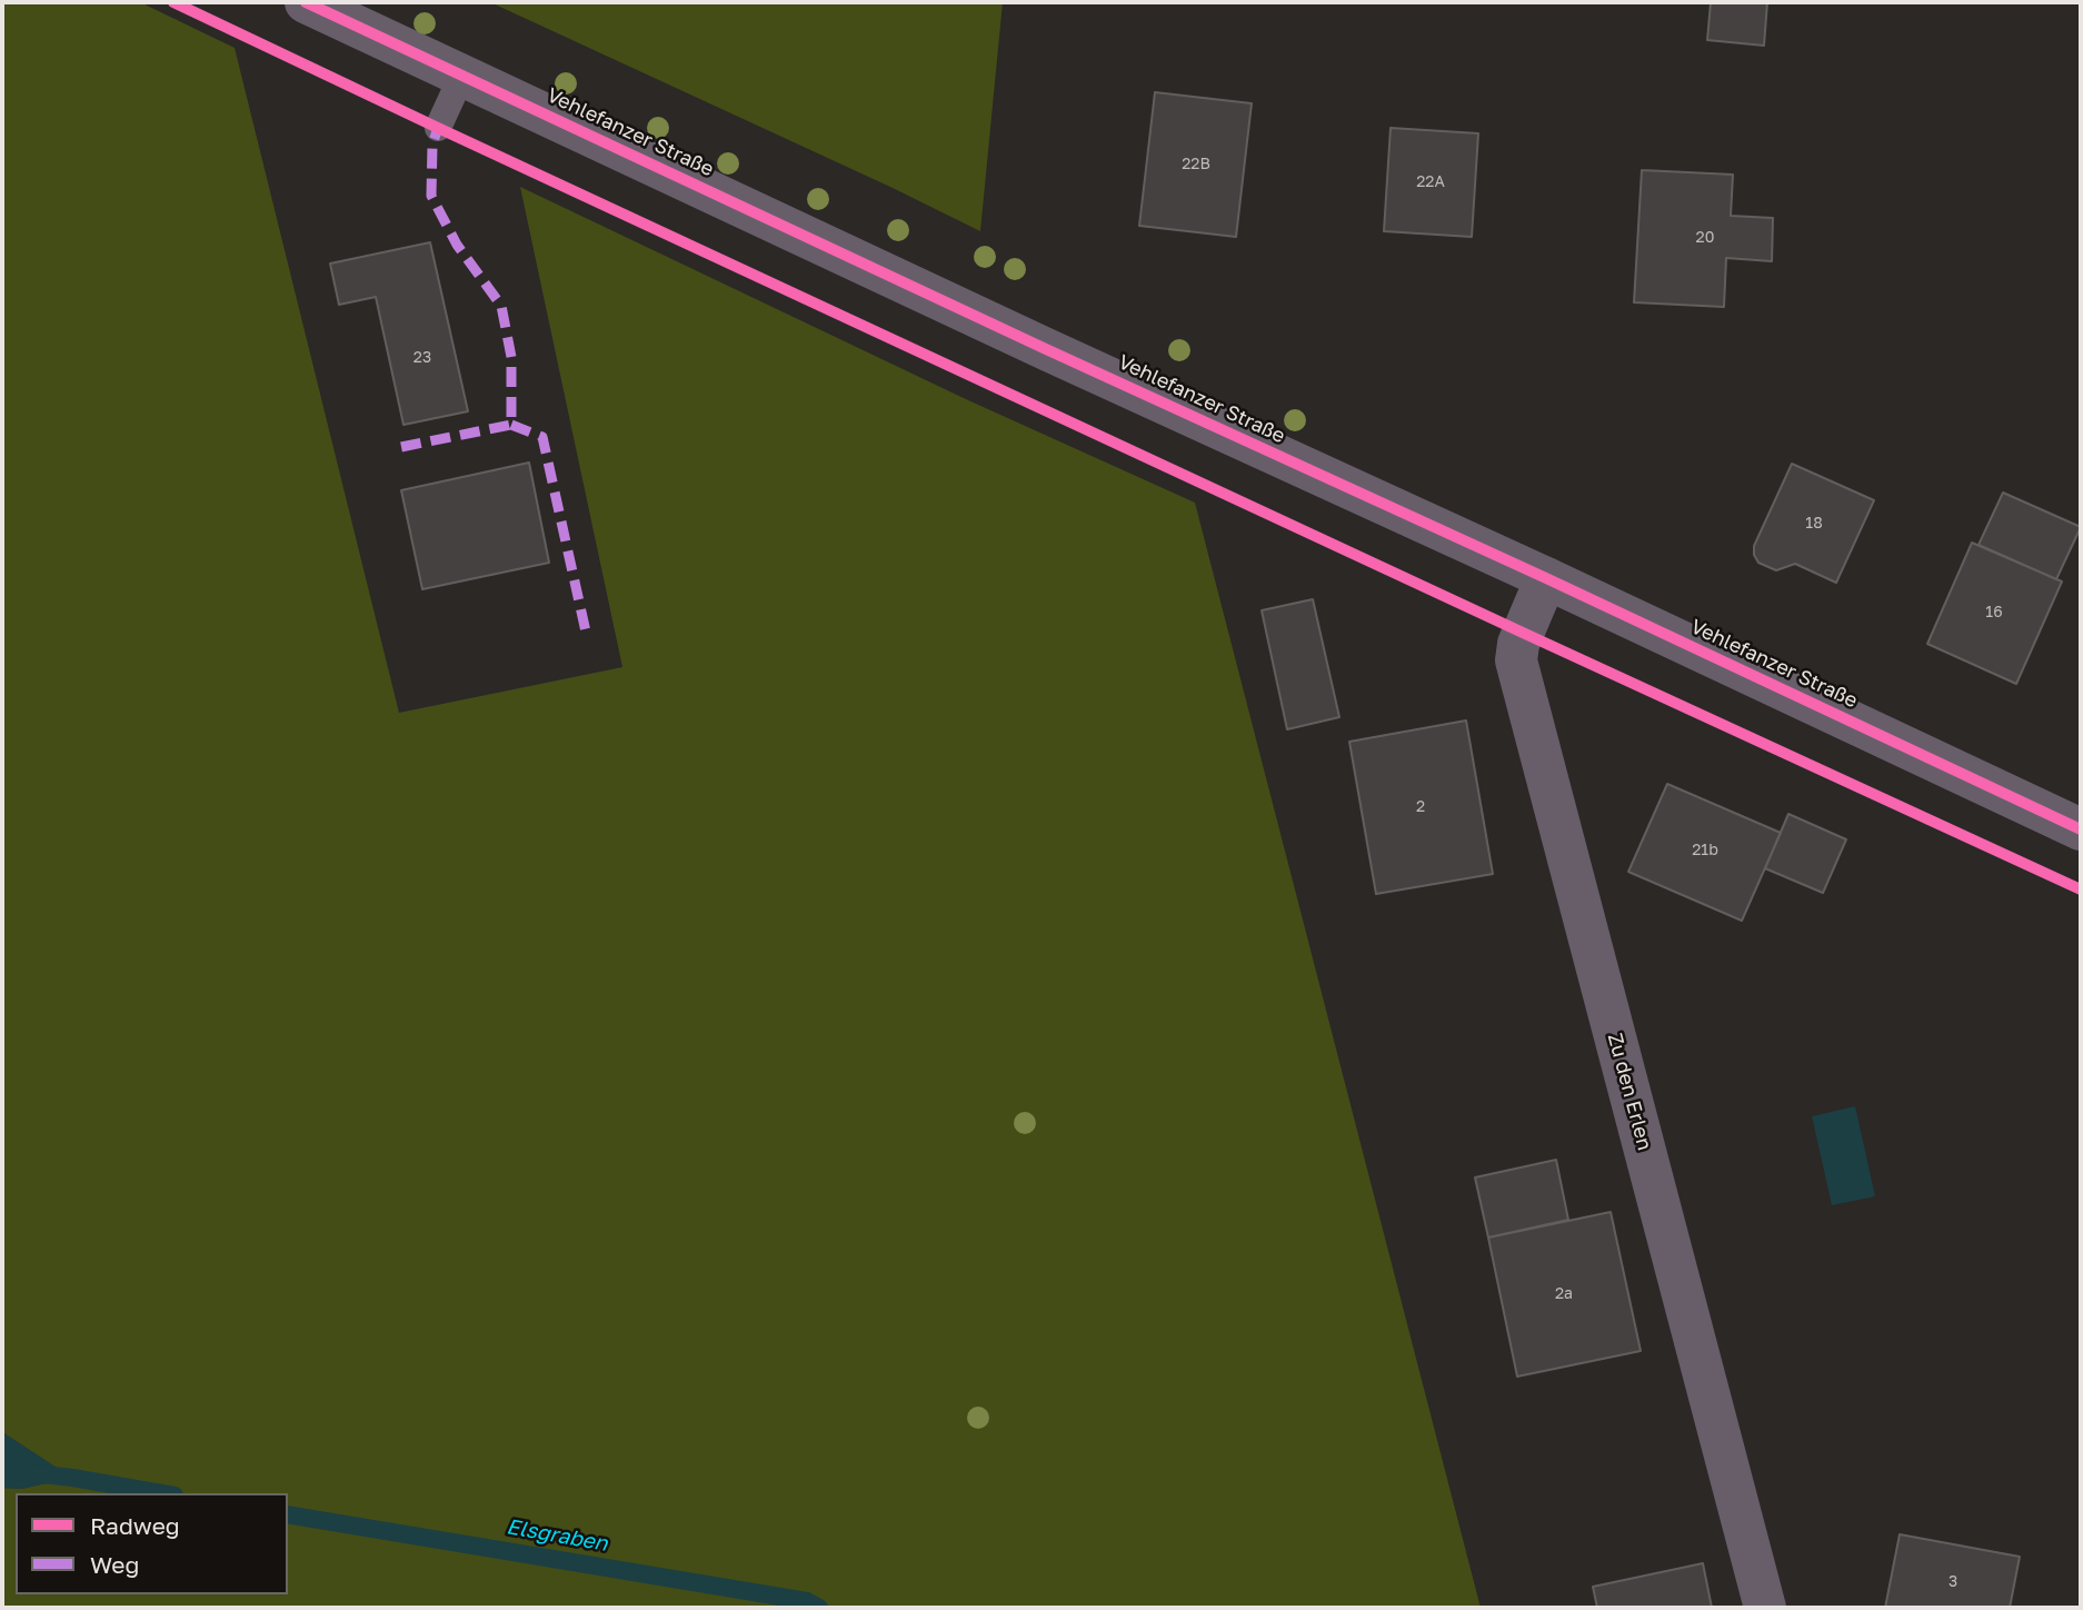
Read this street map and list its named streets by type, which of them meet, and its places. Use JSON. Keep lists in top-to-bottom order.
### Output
{
  "streets": {
    "street": ["Vehlefanzer Straße", "Zu den Erlen"]
  },
  "crossings": [
    ["Vehlefanzer Straße", "Zu den Erlen"]
  ],
  "water": ["Elsgraben"],
  "house_numbers": [
    "22B",
    "22A",
    "20",
    "23",
    "18",
    "16",
    "2",
    "21b",
    "2a",
    "3"
  ],
  "legend": ["Radweg", "Weg"]
}
